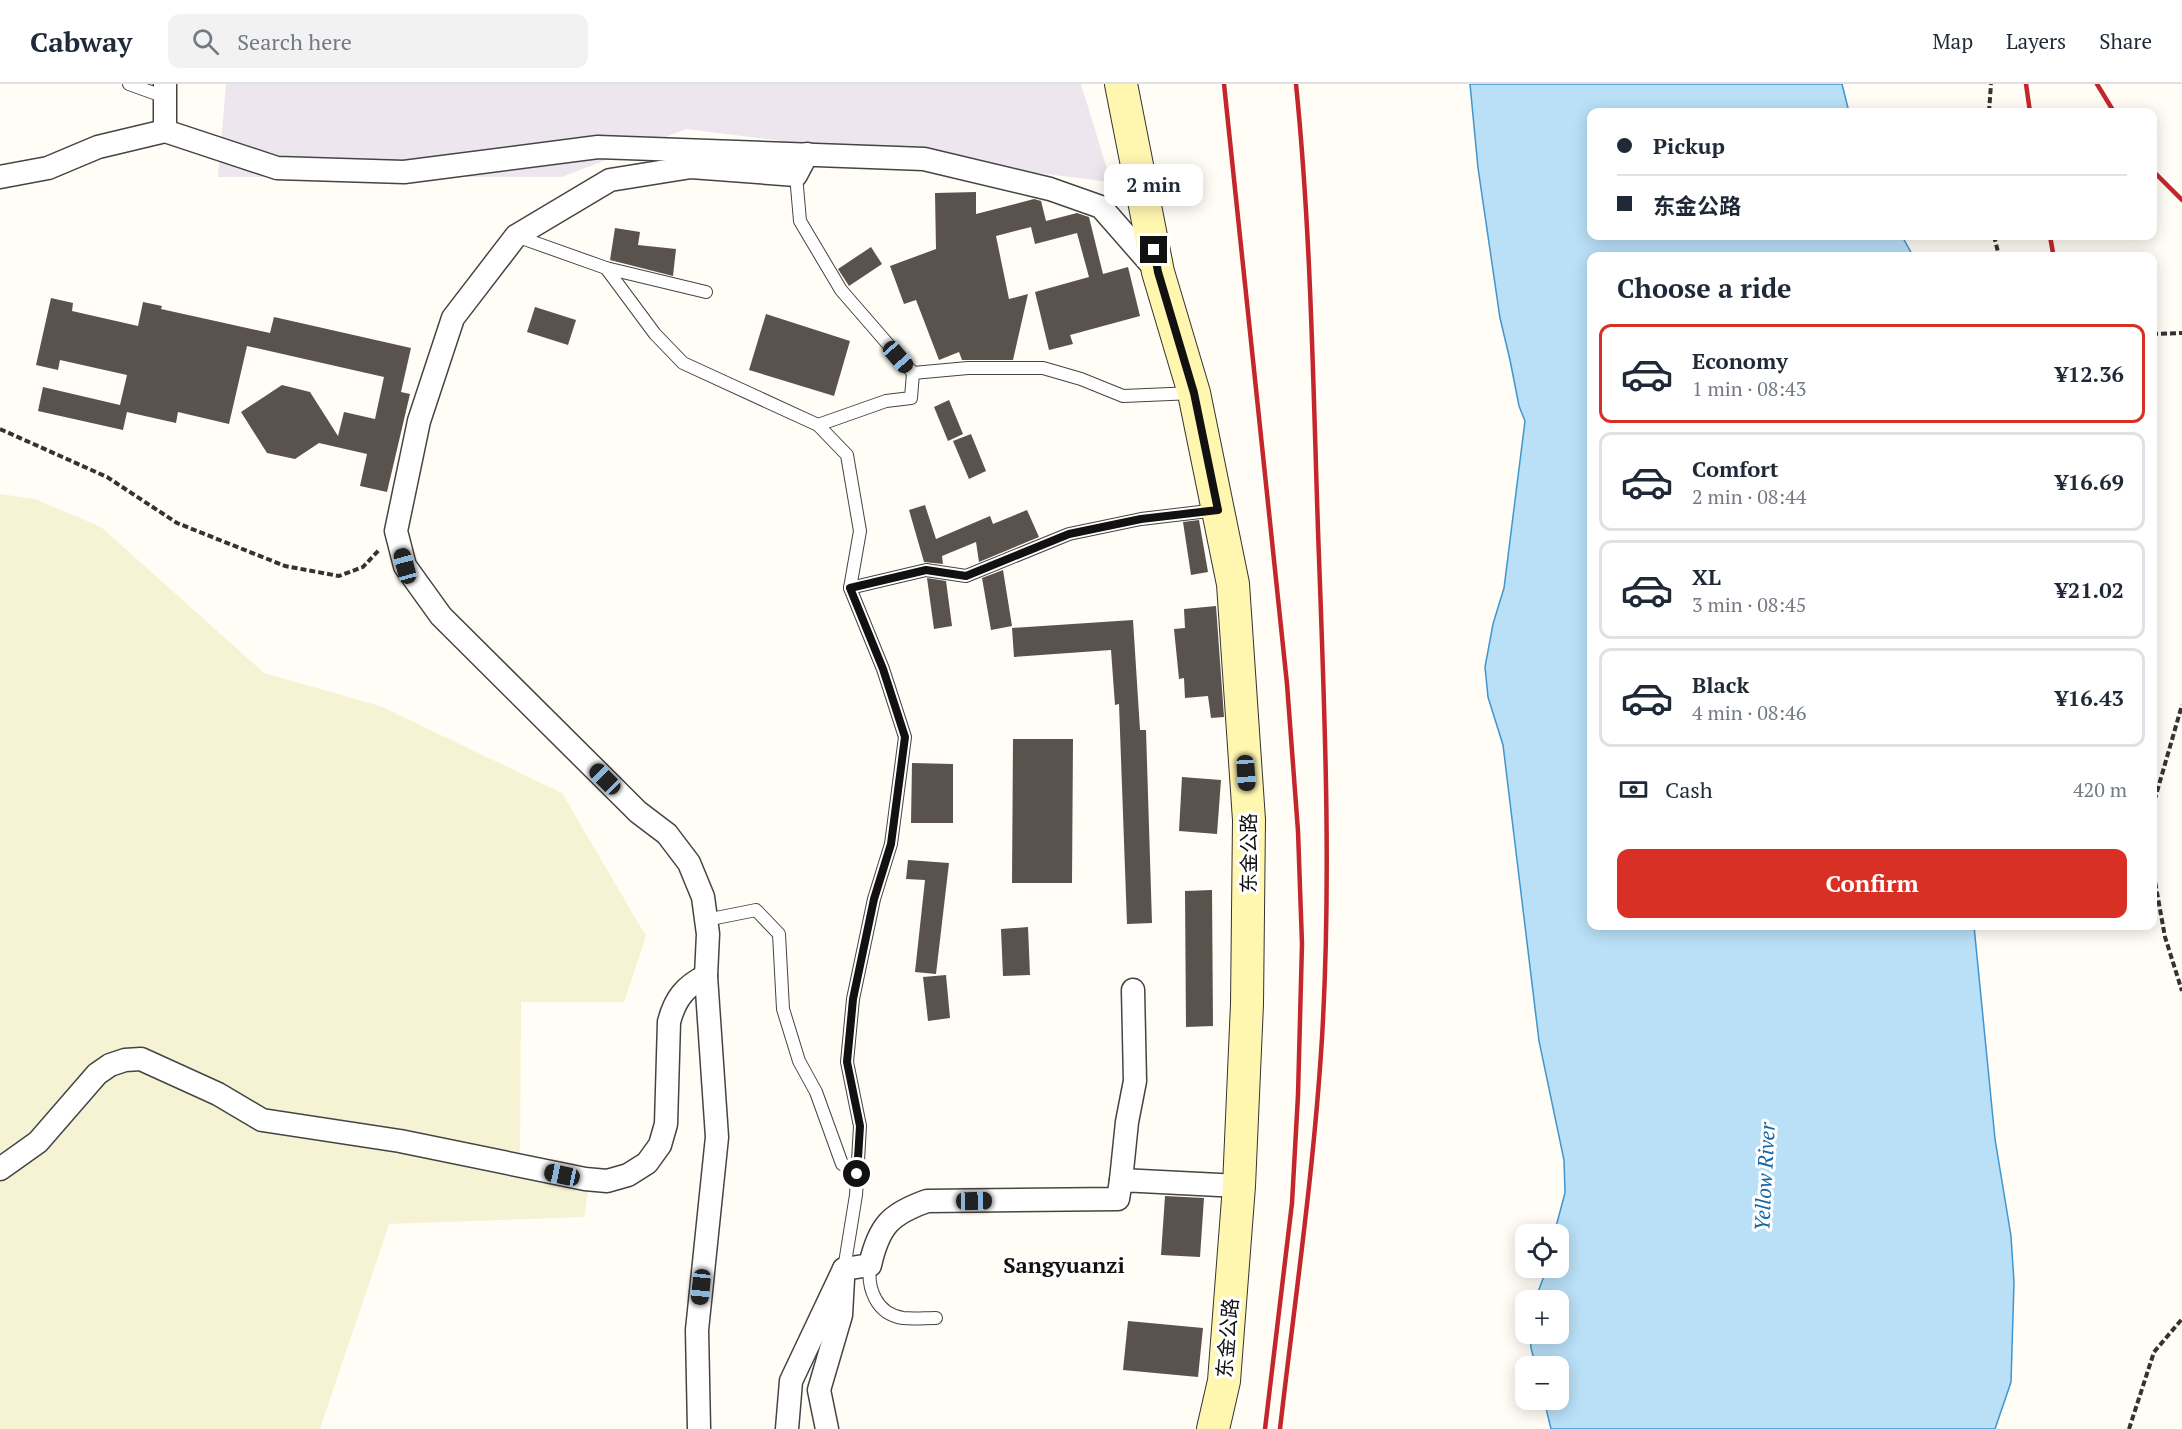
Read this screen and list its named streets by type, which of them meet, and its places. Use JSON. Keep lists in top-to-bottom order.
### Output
{
  "streets": {
    "main road": ["东金公路"]
  },
  "districts": ["Sangyuanzi"],
  "water": ["Yellow River"],
  "page": {
    "header": "Cabway",
    "search": "Search here",
    "nav": ["Map", "Layers", "Share"],
    "banner": ["Pickup", "东金公路"],
    "bubble": "2 min",
    "heading": "Choose a ride",
    "list": [
      {
        "name": "Economy",
        "note": "1 min · 08:43",
        "value": "¥12.36"
      },
      {
        "name": "Comfort",
        "note": "2 min · 08:44",
        "value": "¥16.69"
      },
      {
        "name": "XL",
        "note": "3 min · 08:45",
        "value": "¥21.02"
      },
      {
        "name": "Black",
        "note": "4 min · 08:46",
        "value": "¥16.43"
      }
    ],
    "pay": ["Cash", "420 m"],
    "buttons": "Confirm",
    "map_buttons": ["+", "−"]
  }
}
